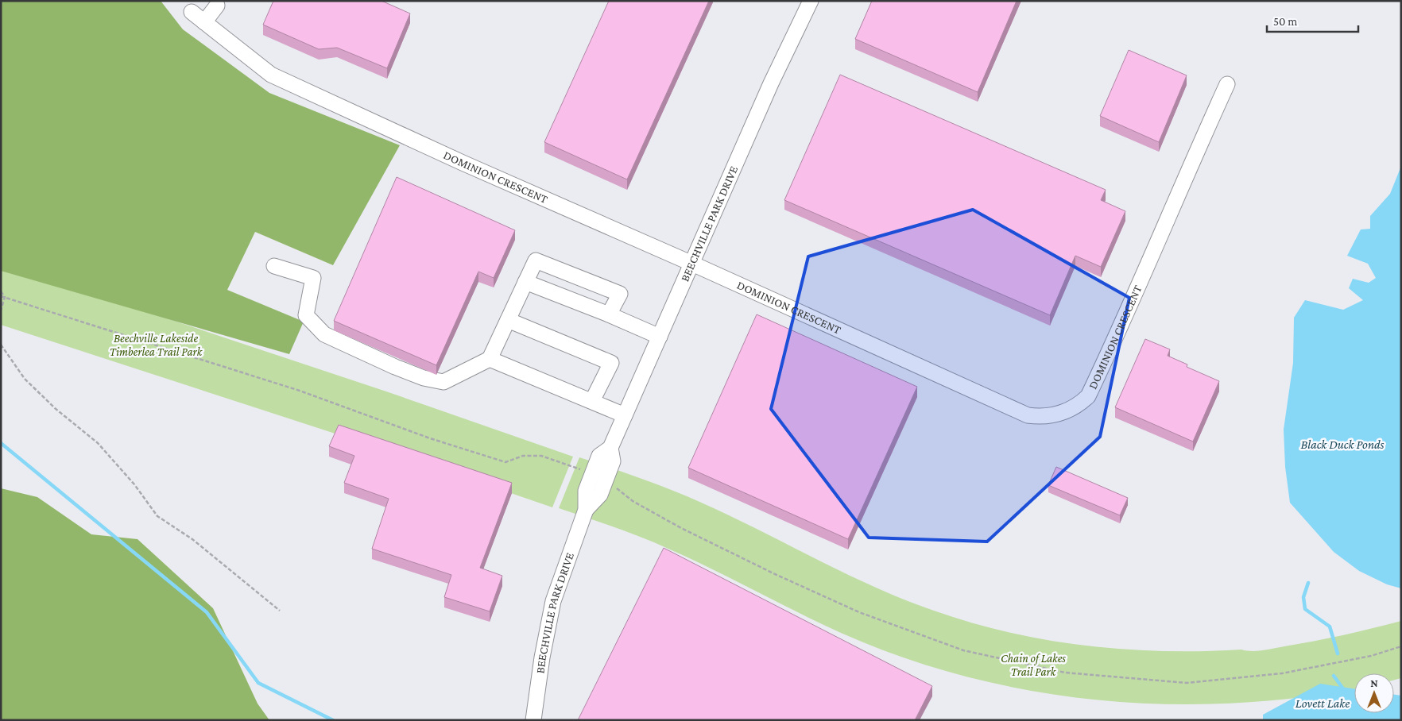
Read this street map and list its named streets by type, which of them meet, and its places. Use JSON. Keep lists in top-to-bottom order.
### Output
{
  "streets": {
    "street": ["DOMINION CRESCENT", "BEECHVILLE PARK DRIVE"]
  },
  "crossings": [
    ["DOMINION CRESCENT", "BEECHVILLE PARK DRIVE"]
  ],
  "water": ["Black Duck Ponds", "Lovett Lake"],
  "parks": ["Beechville Lakeside Timberlea Trail Park", "Chain of Lakes Trail Park"],
  "scale_bar": "50 m",
  "north": "top"
}
